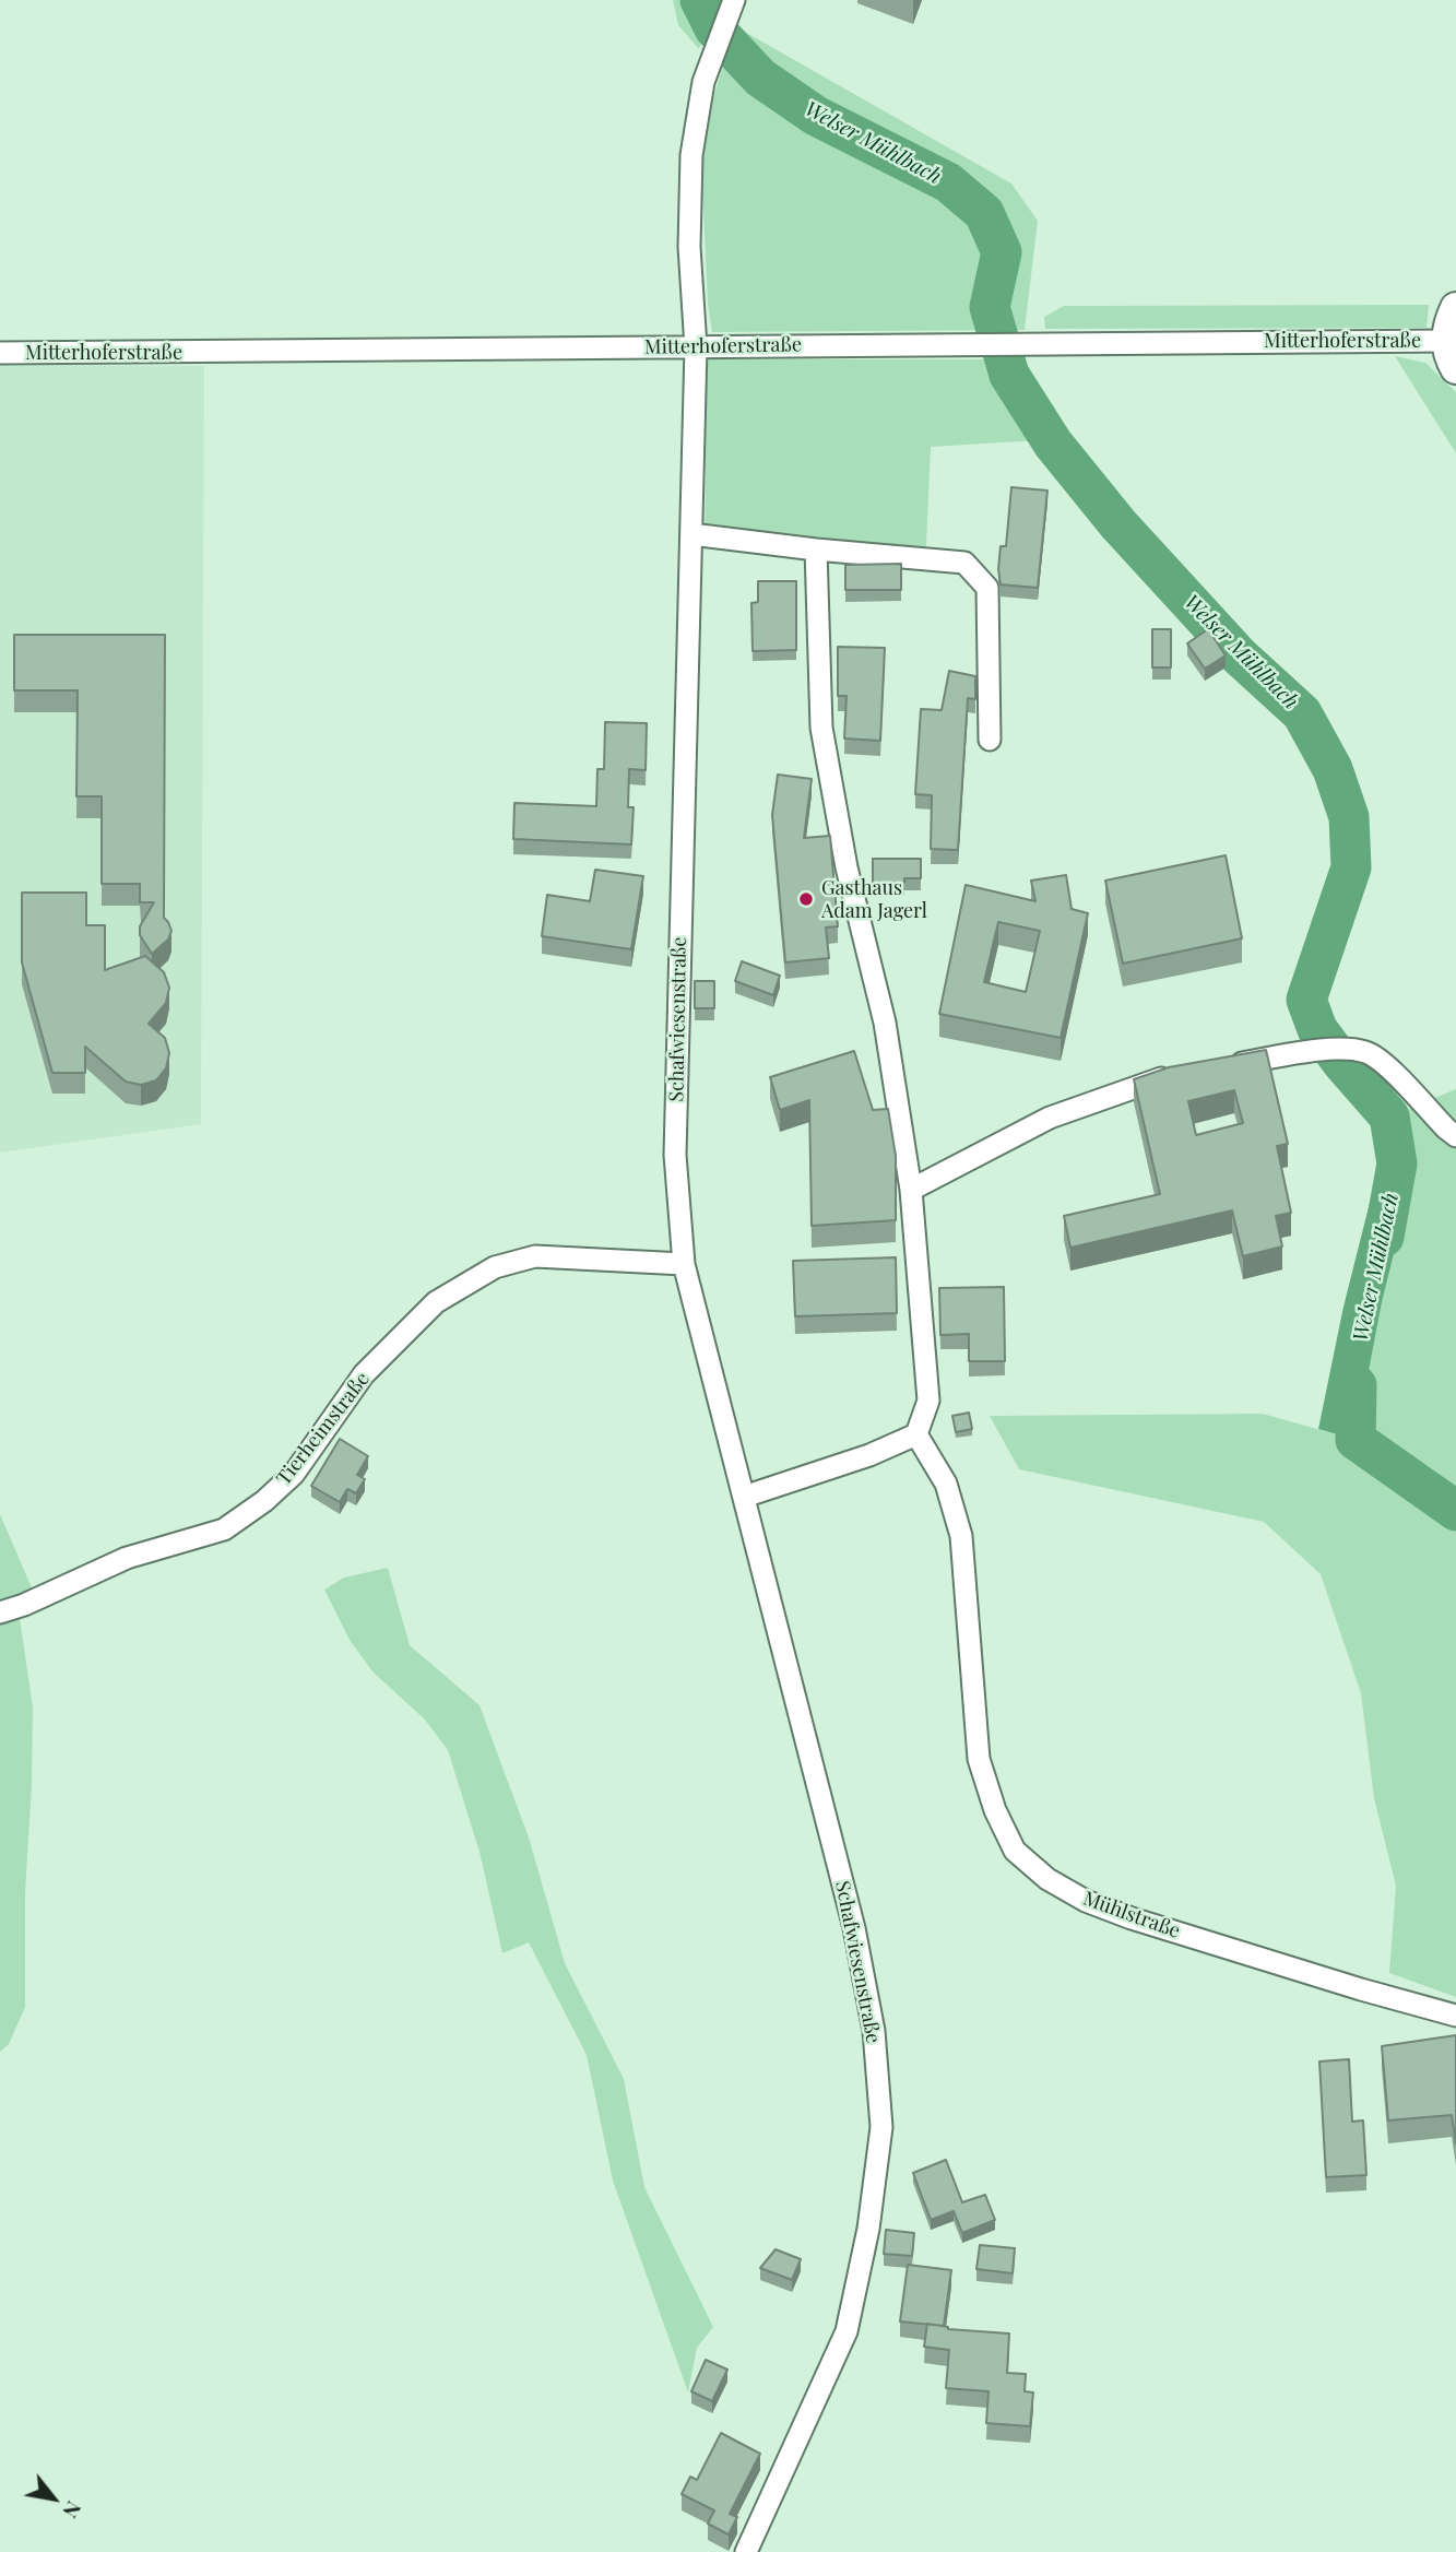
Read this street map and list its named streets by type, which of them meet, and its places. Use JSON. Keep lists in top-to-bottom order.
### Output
{
  "streets": {
    "street": [
      "Mitterhoferstraße",
      "Schafwiesenstraße",
      "Tierheimstraße",
      "Mühlstraße"
    ]
  },
  "crossings": [
    ["Mitterhoferstraße", "Schafwiesenstraße"],
    ["Schafwiesenstraße", "Tierheimstraße"]
  ],
  "water": ["Welser Mühlbach"],
  "places": ["Gasthaus Adam Jagerl"],
  "north": "bottom right"
}
